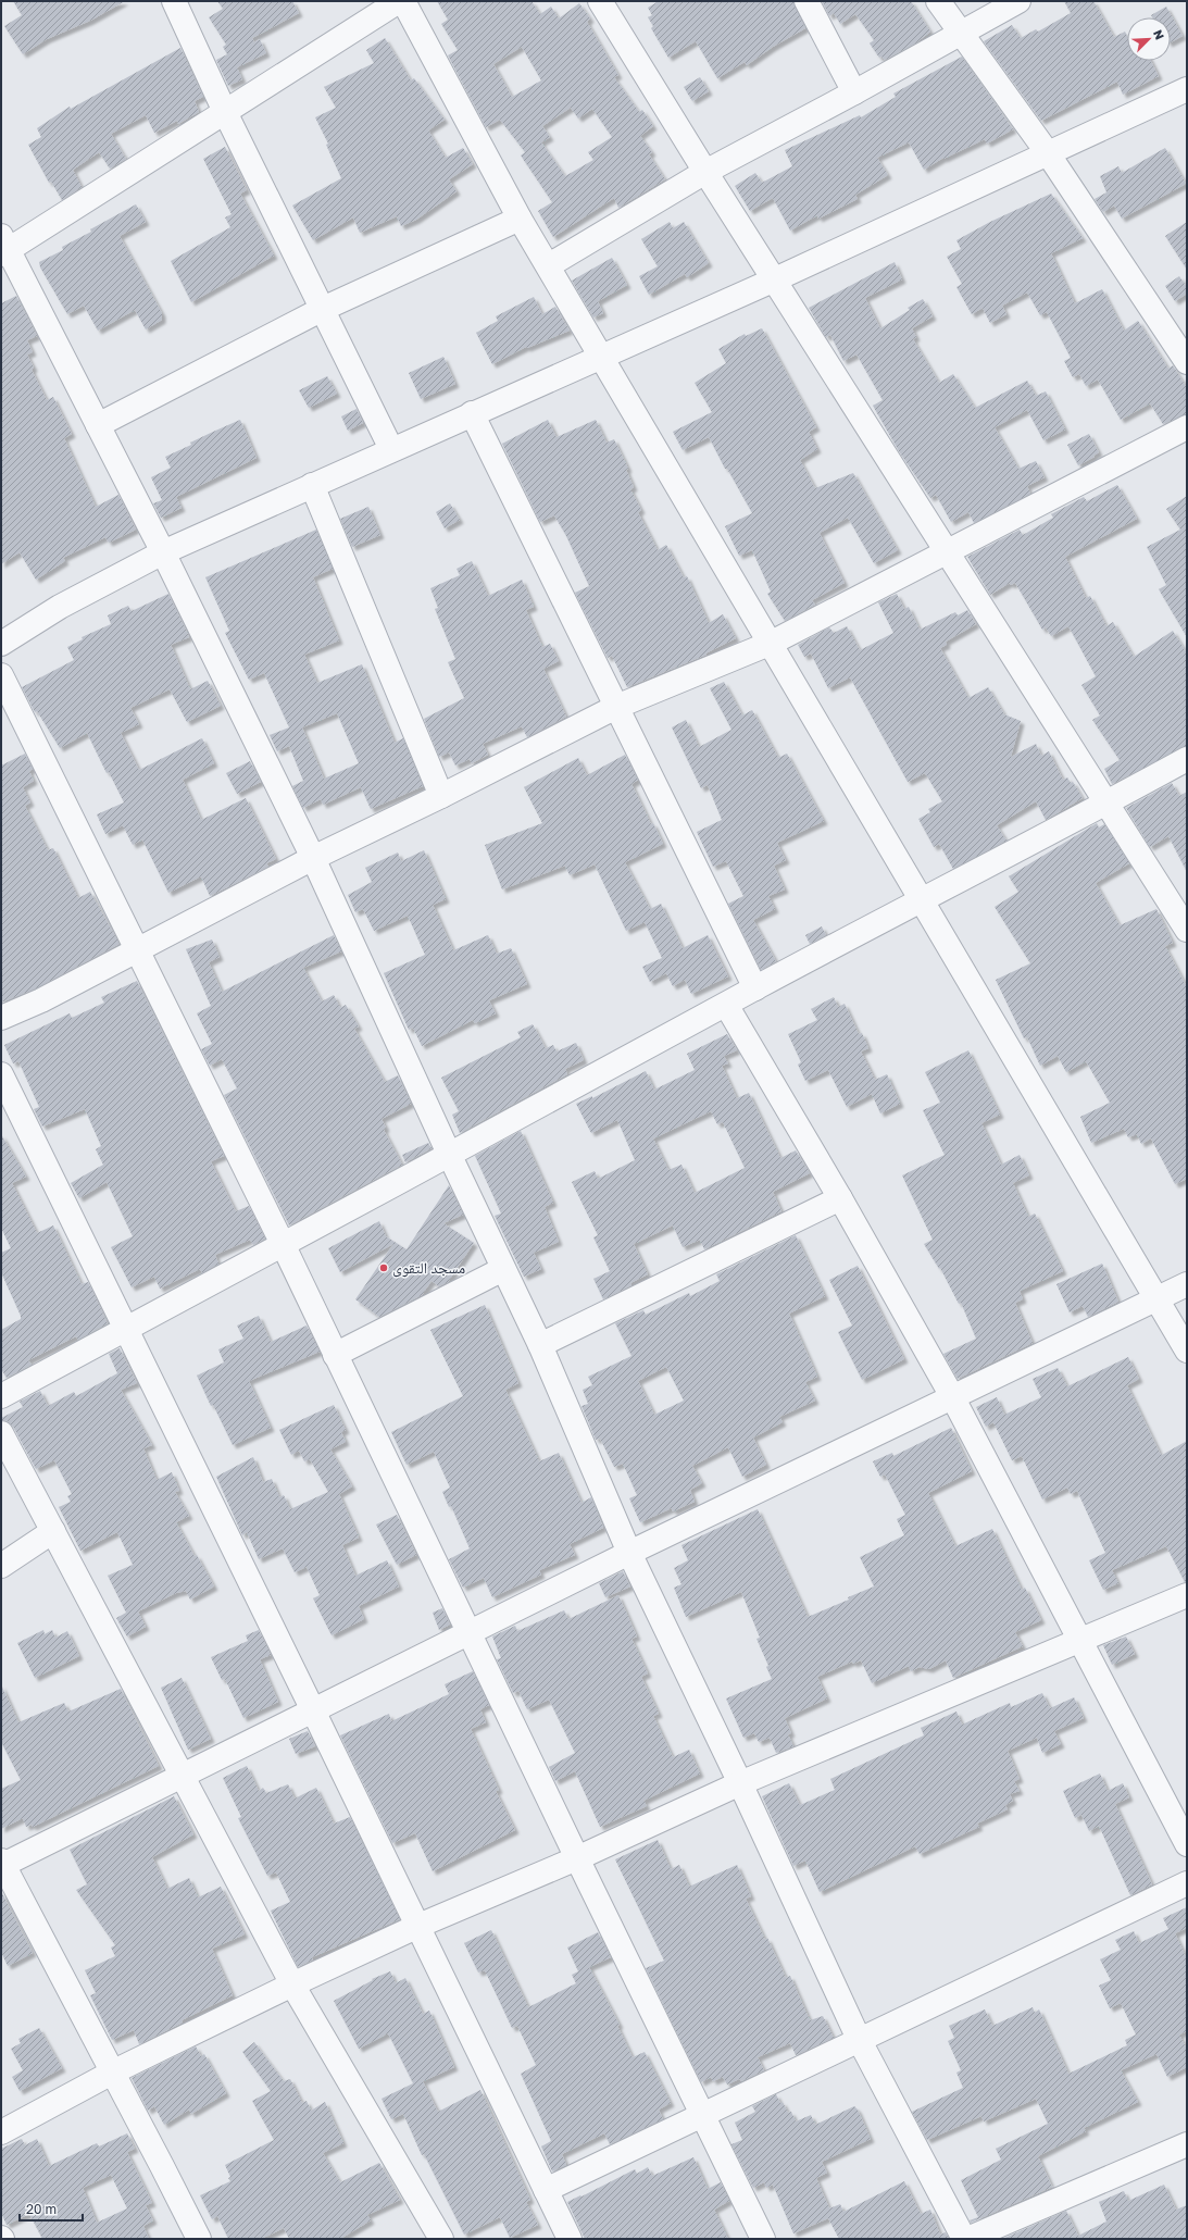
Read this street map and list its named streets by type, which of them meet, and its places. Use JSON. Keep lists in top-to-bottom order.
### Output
{
  "places": ["مسجد التقوى"],
  "scale_bar": "20 m",
  "north": "top right"
}
